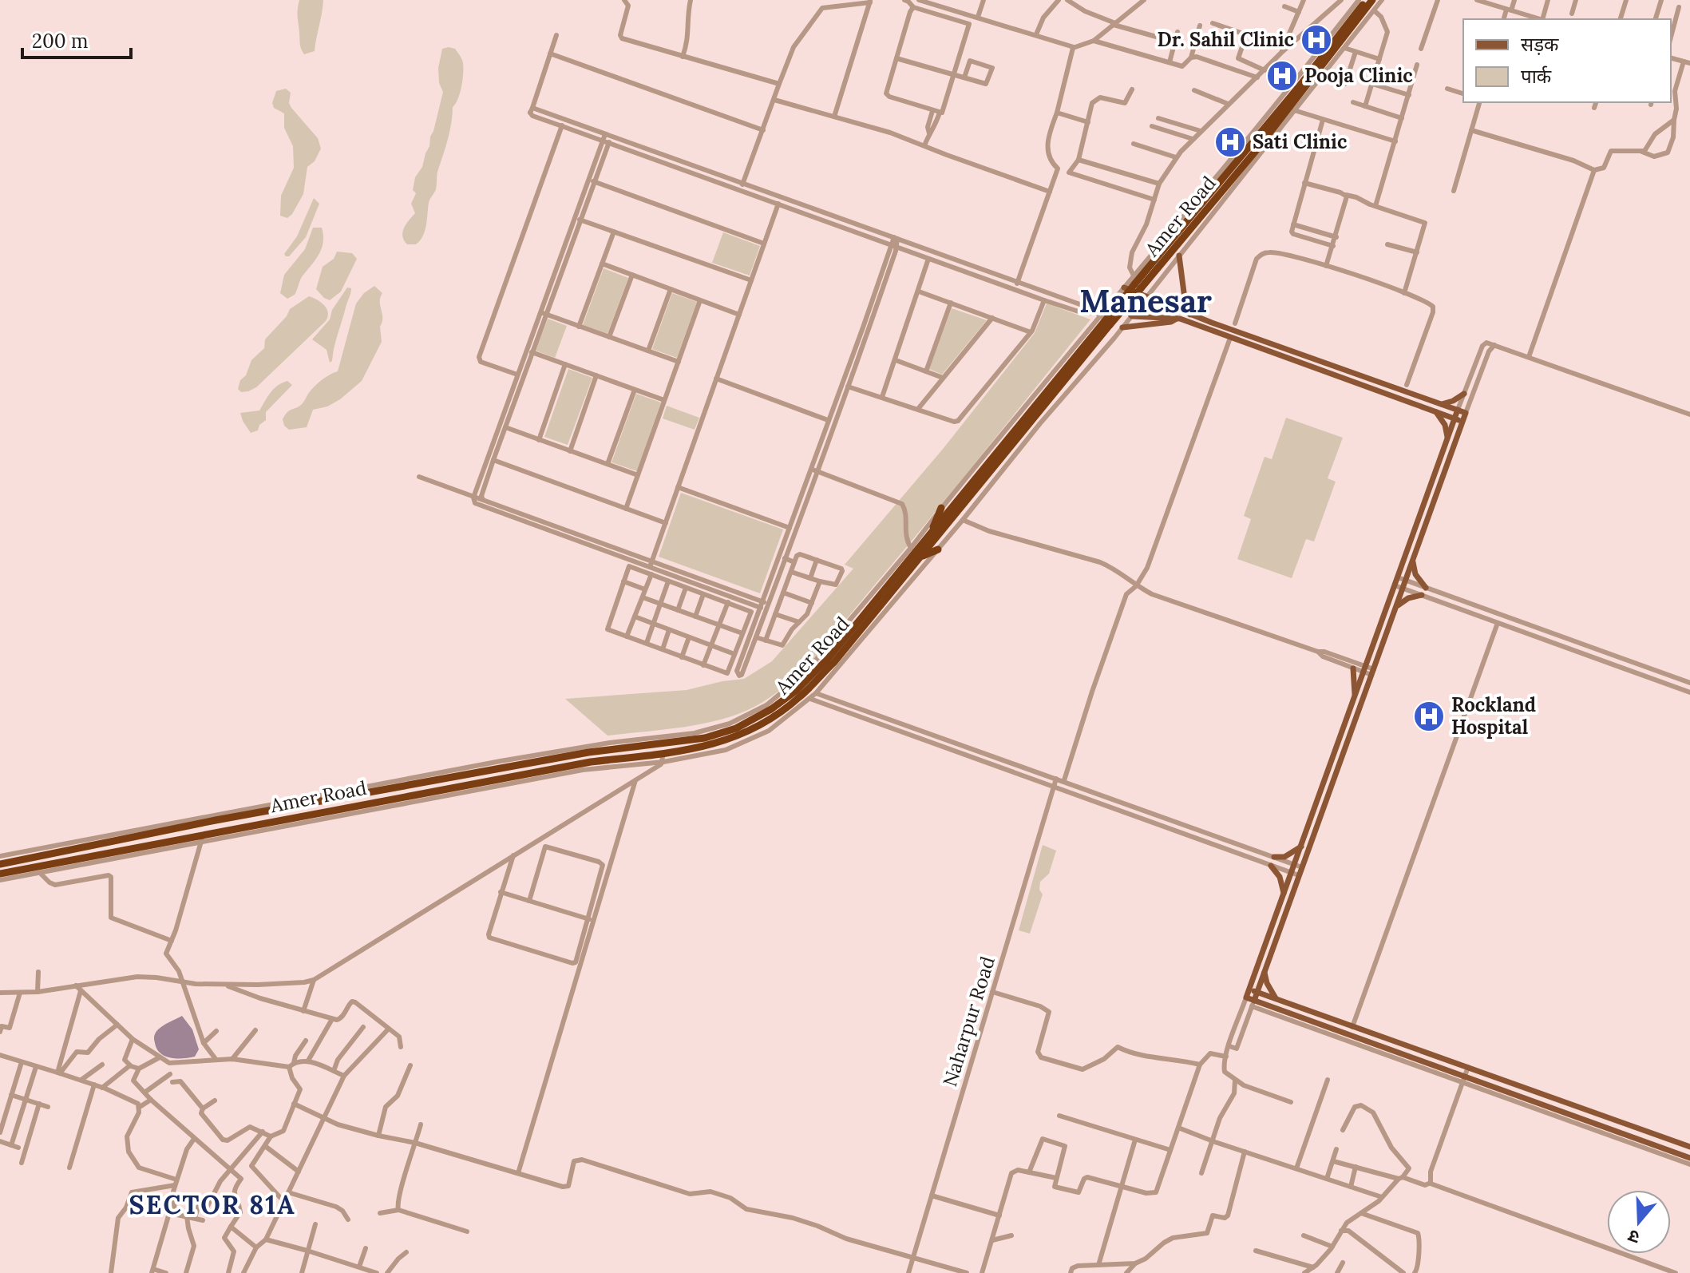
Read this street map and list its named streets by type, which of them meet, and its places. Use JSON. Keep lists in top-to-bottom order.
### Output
{
  "streets": {
    "highway": ["Amer Road"],
    "street": ["Naharpur Road"]
  },
  "districts": ["Manesar", "SECTOR 81A"],
  "places": {
    "hospital": [
      "Dr. Sahil Clinic",
      "Pooja Clinic",
      "Sati Clinic",
      "Rockland Hospital"
    ]
  },
  "legend": ["सड़क", "पार्क"],
  "scale_bar": "200 m",
  "north": "bottom"
}
